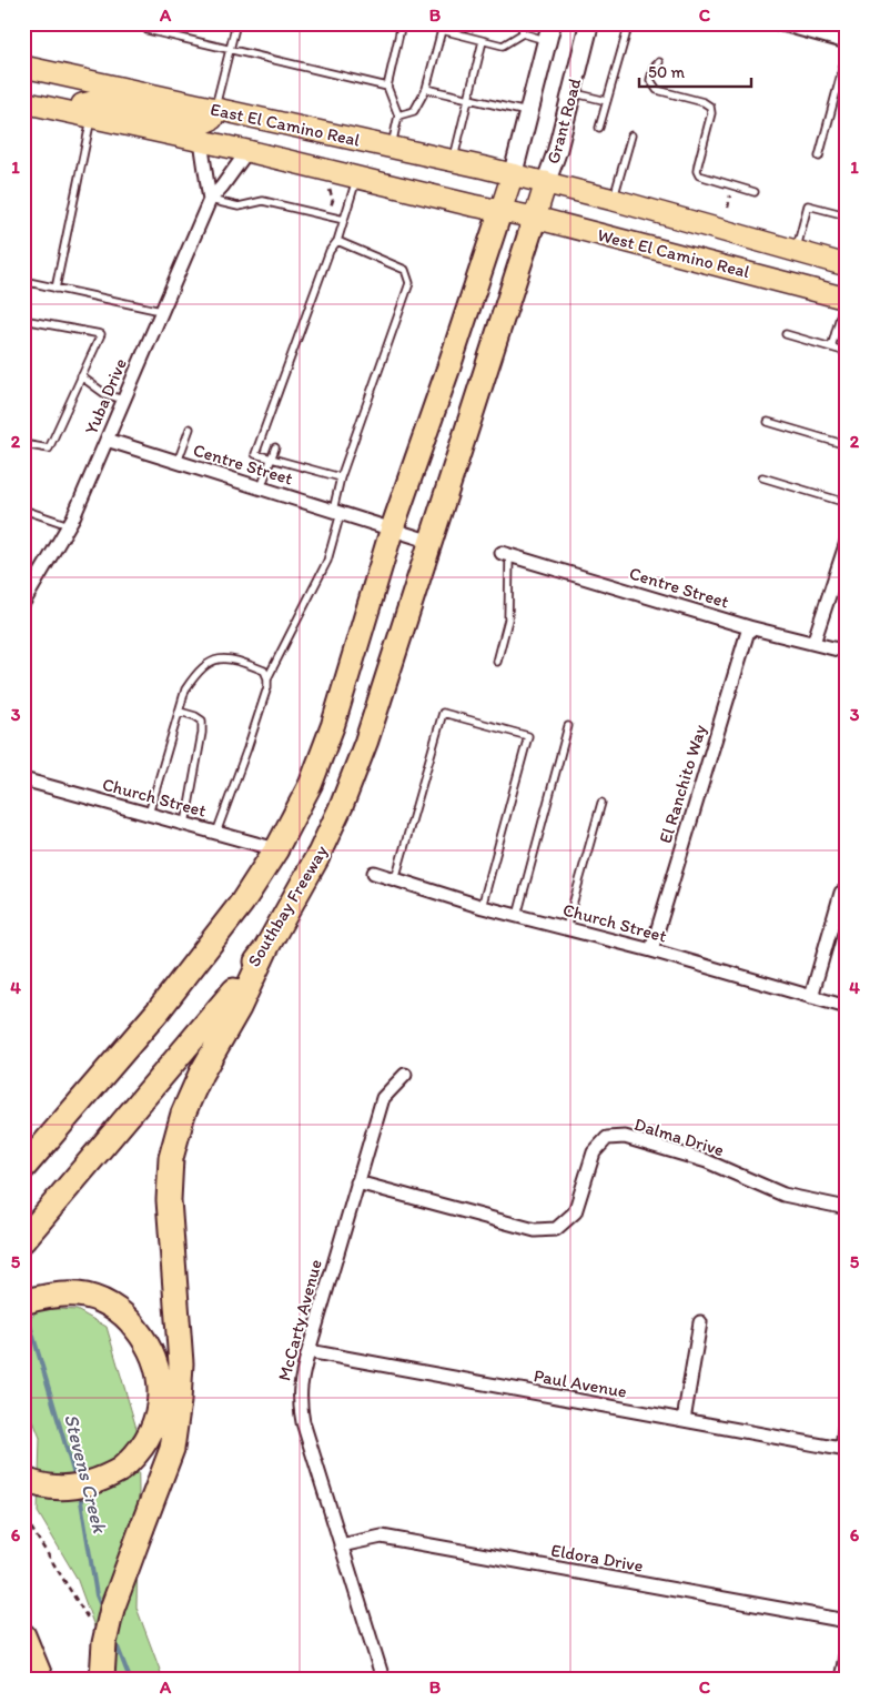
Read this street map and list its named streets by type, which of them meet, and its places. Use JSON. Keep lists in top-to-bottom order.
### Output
{
  "streets": {
    "highway": ["Southbay Freeway"],
    "main road": ["Grant Road", "East El Camino Real", "West El Camino Real"],
    "street": [
      "Yuba Drive",
      "Centre Street",
      "El Ranchito Way",
      "Church Street",
      "Dalma Drive",
      "McCarty Avenue",
      "Paul Avenue",
      "Eldora Drive"
    ]
  },
  "crossings": [
    ["Grant Road", "East El Camino Real"],
    ["Grant Road", "West El Camino Real"],
    ["Grant Road", "Southbay Freeway"],
    ["East El Camino Real", "West El Camino Real"],
    ["East El Camino Real", "Yuba Drive"],
    ["West El Camino Real", "Southbay Freeway"],
    ["Yuba Drive", "Centre Street"],
    ["Centre Street", "El Ranchito Way"],
    ["Centre Street", "Southbay Freeway"],
    ["El Ranchito Way", "Church Street"],
    ["Dalma Drive", "McCarty Avenue"],
    ["McCarty Avenue", "Paul Avenue"],
    ["McCarty Avenue", "Eldora Drive"]
  ],
  "water": ["Stevens Creek"],
  "scale_bar": "50 m",
  "grid": {
    "columns": ["A", "B", "C"],
    "rows": [
      "1",
      "2",
      "3",
      "4",
      "5",
      "6"
    ]
  }
}
